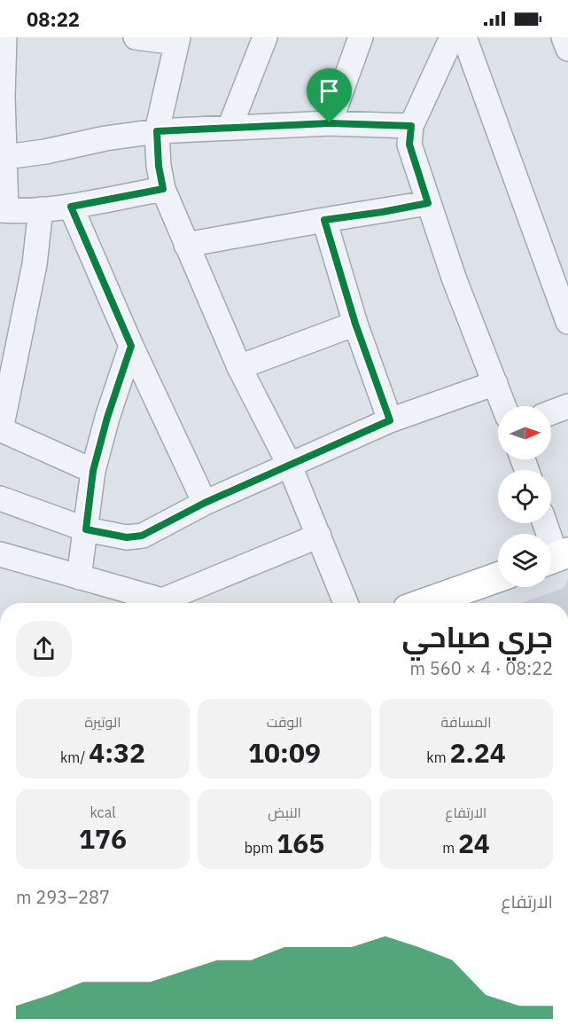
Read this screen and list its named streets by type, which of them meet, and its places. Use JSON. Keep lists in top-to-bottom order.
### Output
{
  "north": "right",
  "page": {
    "status": "08:22",
    "heading": ["جري صباحي", "08:22 · 4 × 560 m"],
    "stats": [
      ["المسافة", "2.24 km"],
      ["الوقت", "10:09"],
      ["الوتيرة", "4:32 /km"],
      ["الارتفاع", "24 m"],
      ["النبض", "165 bpm"],
      ["kcal", "176"]
    ],
    "chart": ["الارتفاع", "287–293 m"]
  }
}
